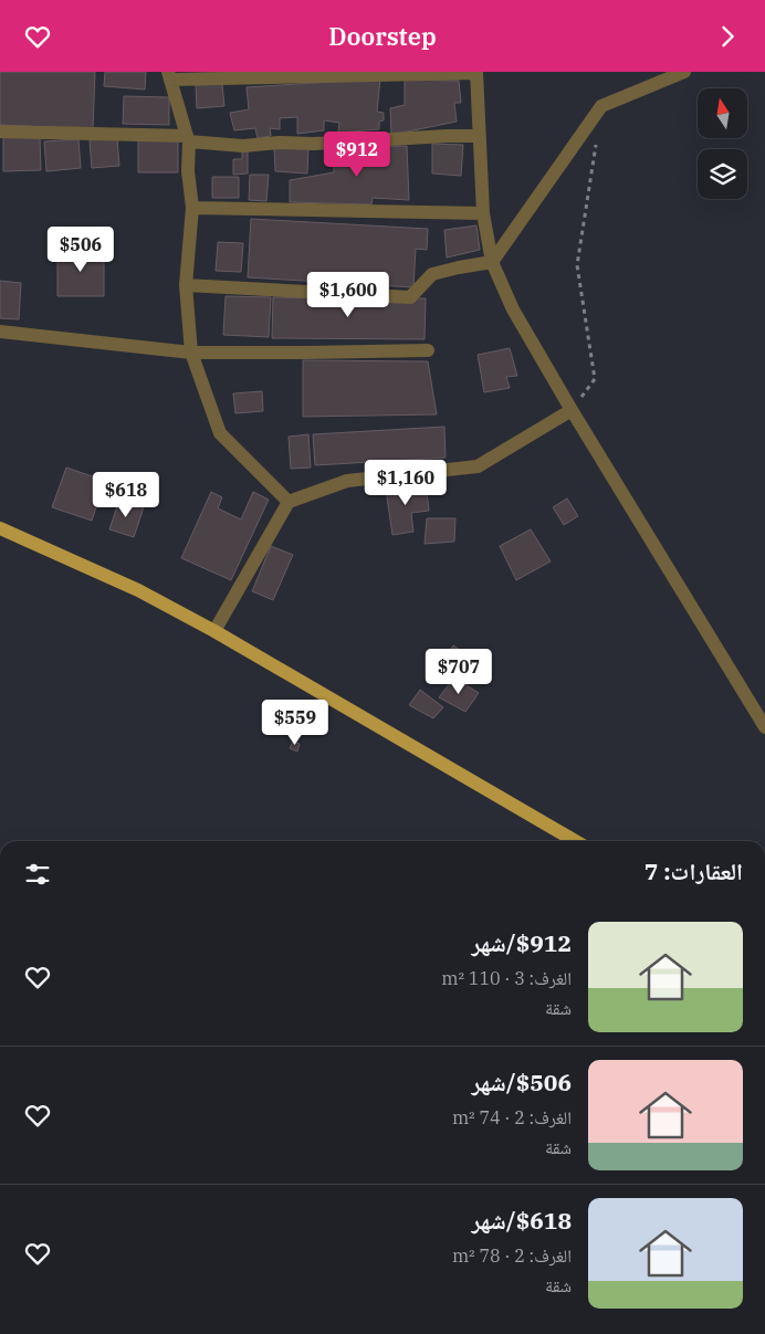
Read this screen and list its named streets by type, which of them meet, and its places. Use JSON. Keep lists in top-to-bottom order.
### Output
{
  "north": "top",
  "page": {
    "header": "Doorstep",
    "price": [
      "$912",
      "$506",
      "$1,600",
      "$1,160",
      "$618",
      "$707",
      "$559"
    ],
    "heading": "العقارات: 7",
    "list": [
      {
        "name": "$912/شهر",
        "note": "الغرف: 3 · 110 m² · شقة"
      },
      {
        "name": "$506/شهر",
        "note": "الغرف: 2 · 74 m² · شقة"
      },
      {
        "name": "$618/شهر",
        "note": "الغرف: 2 · 78 m² · شقة"
      }
    ]
  }
}
